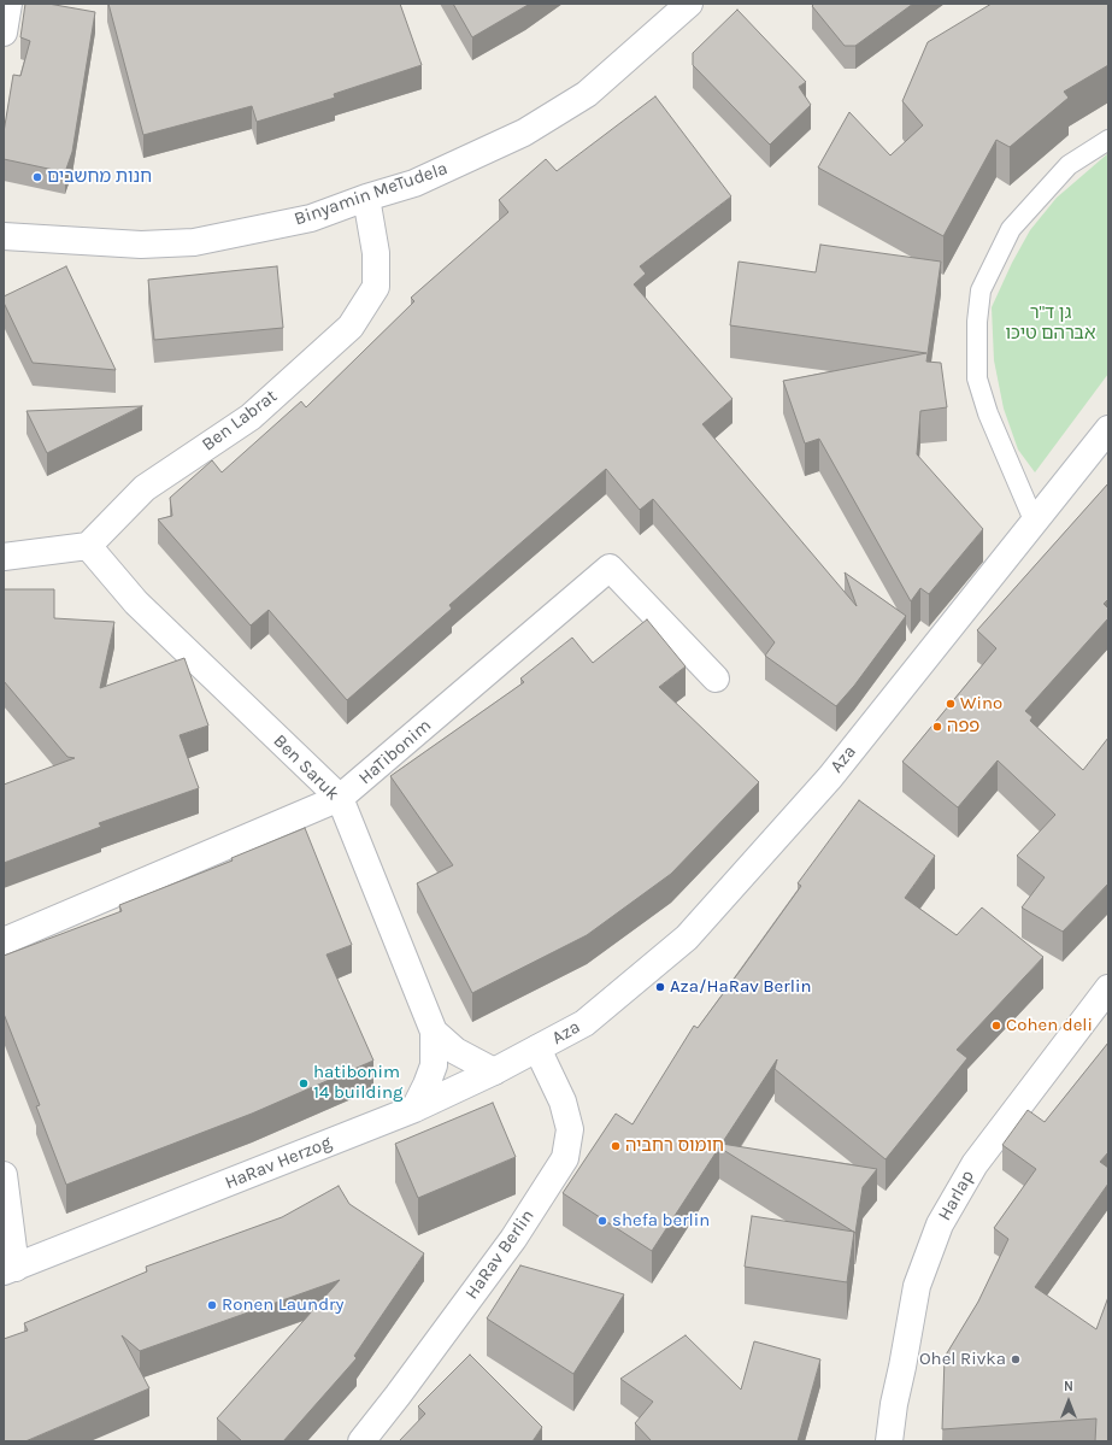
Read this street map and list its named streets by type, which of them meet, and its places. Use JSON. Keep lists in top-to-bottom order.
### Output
{
  "streets": {
    "street": [
      "Binyamin MeTudela",
      "Ben Labrat",
      "HaTibonim",
      "Aza",
      "Ben Saruk",
      "HaRav Herzog",
      "Harlap",
      "HaRav Berlin"
    ]
  },
  "crossings": [
    ["Binyamin MeTudela", "Ben Labrat"],
    ["Ben Labrat", "Ben Saruk"],
    ["HaTibonim", "Ben Saruk"],
    ["Aza", "HaRav Herzog"],
    ["Aza", "HaRav Berlin"],
    ["Ben Saruk", "HaRav Herzog"],
    ["HaRav Herzog", "HaRav Berlin"]
  ],
  "parks": ["גן ד\"ר אברהם טיכו"],
  "places": [
    "חנות מחשבים",
    "Wino",
    "פפה",
    "Aza/HaRav Berlin",
    "Cohen deli",
    "hatibonim 14 building",
    "חומוס רחביה",
    "shefa berlin",
    "Ronen Laundry",
    "Ohel Rivka"
  ],
  "north": "top"
}
